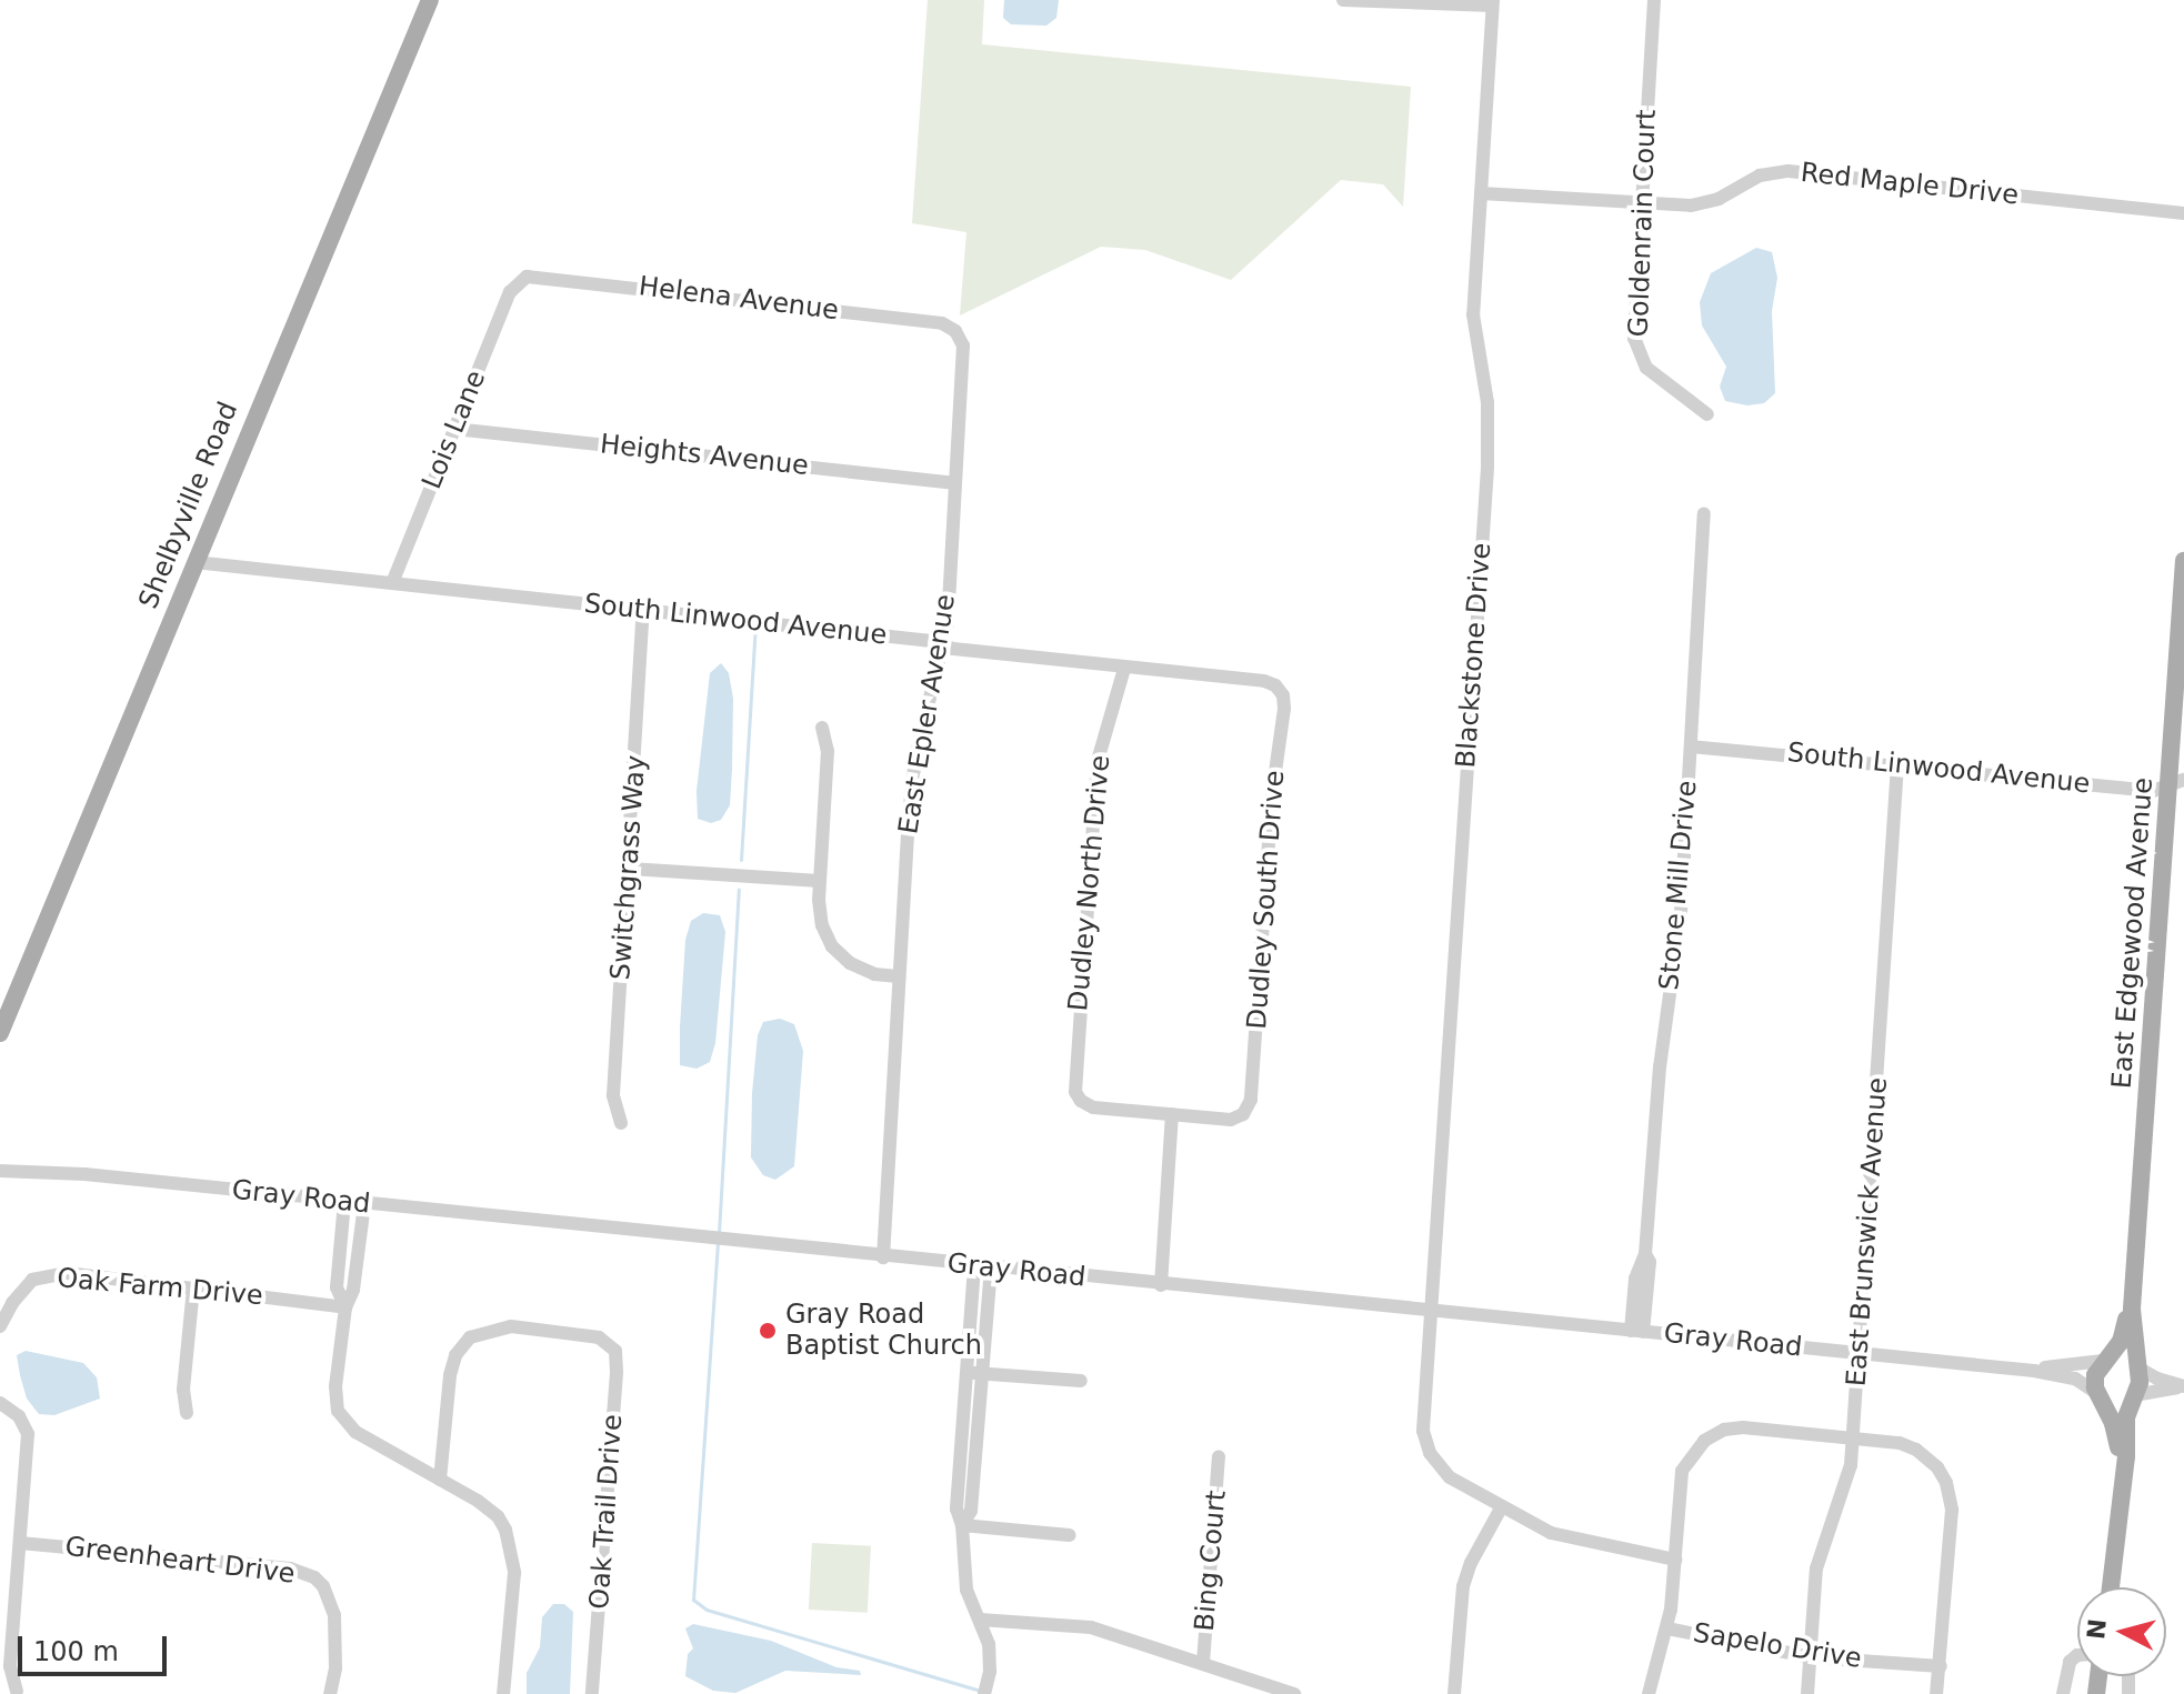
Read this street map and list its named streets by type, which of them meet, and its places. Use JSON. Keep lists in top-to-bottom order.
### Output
{
  "streets": {
    "main road": ["Shelbyville Road", "East Edgewood Avenue"],
    "street": [
      "Red Maple Drive",
      "Goldenrain Court",
      "Helena Avenue",
      "Lois Lane",
      "Heights Avenue",
      "South Linwood Avenue",
      "Blackstone Drive",
      "East Epler Avenue",
      "Switchgrass Way",
      "Dudley North Drive",
      "Stone Mill Drive",
      "Dudley South Drive",
      "Gray Road",
      "East Brunswick Avenue",
      "Oak Farm Drive",
      "Oak Trail Drive",
      "Greenheart Drive",
      "Bing Court",
      "Sapelo Drive"
    ]
  },
  "crossings": [
    ["Red Maple Drive", "Goldenrain Court"],
    ["Red Maple Drive", "Blackstone Drive"],
    ["Helena Avenue", "Lois Lane"],
    ["Helena Avenue", "East Epler Avenue"],
    ["Lois Lane", "Heights Avenue"],
    ["Lois Lane", "South Linwood Avenue"],
    ["Heights Avenue", "East Epler Avenue"],
    ["Shelbyville Road", "South Linwood Avenue"],
    ["South Linwood Avenue", "East Epler Avenue"],
    ["South Linwood Avenue", "Switchgrass Way"],
    ["South Linwood Avenue", "Dudley North Drive"],
    ["South Linwood Avenue", "Stone Mill Drive"],
    ["South Linwood Avenue", "Dudley South Drive"],
    ["South Linwood Avenue", "East Edgewood Avenue"],
    ["South Linwood Avenue", "East Brunswick Avenue"],
    ["Blackstone Drive", "Gray Road"],
    ["East Epler Avenue", "Gray Road"],
    ["Dudley North Drive", "Dudley South Drive"],
    ["Stone Mill Drive", "Gray Road"],
    ["East Edgewood Avenue", "Gray Road"],
    ["Gray Road", "East Brunswick Avenue"],
    ["East Brunswick Avenue", "Sapelo Drive"]
  ],
  "places": ["Gray Road Baptist Church"],
  "scale_bar": "100 m",
  "north": "left"
}
